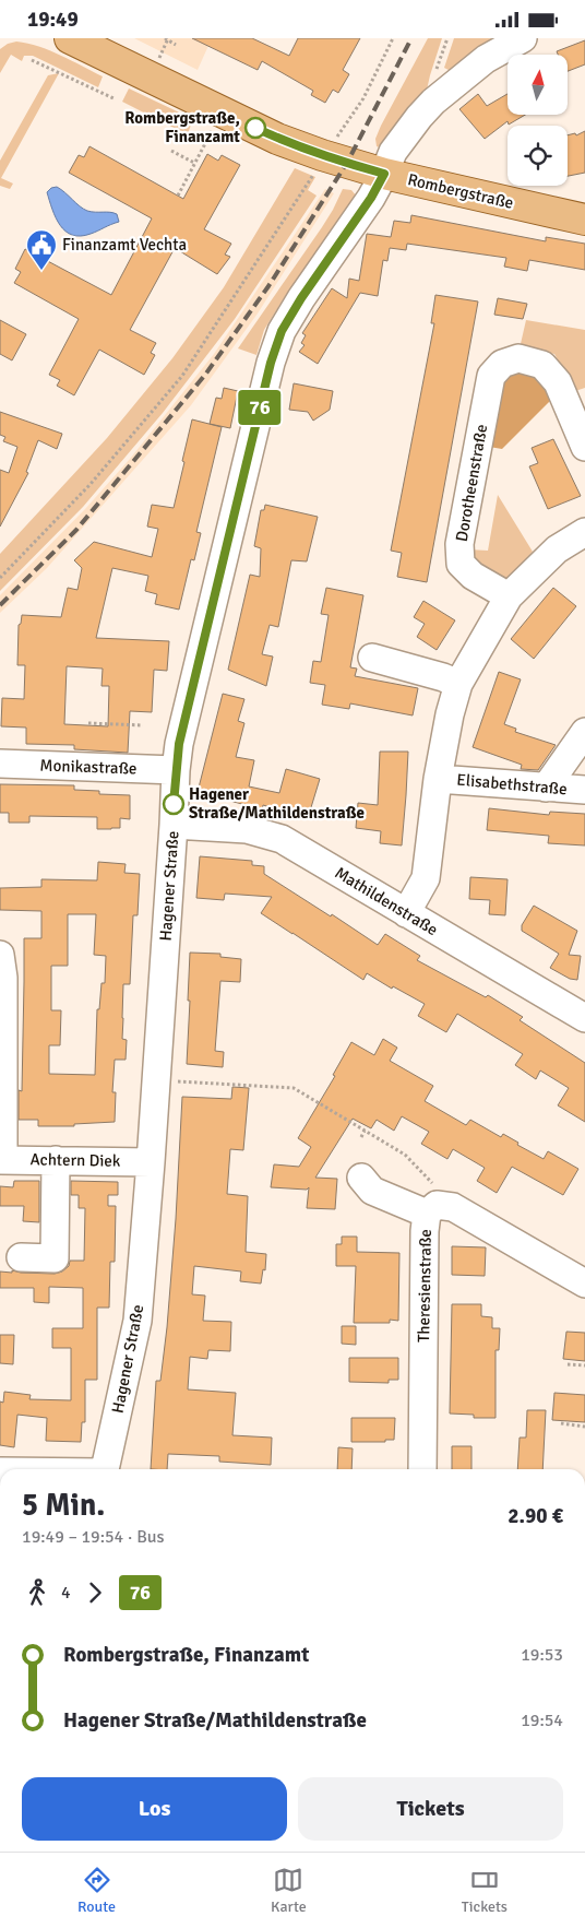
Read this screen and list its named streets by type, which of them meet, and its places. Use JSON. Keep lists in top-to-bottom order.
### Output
{
  "streets": {
    "main road": ["Rombergstraße"],
    "street": [
      "Dorotheenstraße",
      "Monikastraße",
      "Elisabethstraße",
      "Hagener Straße",
      "Mathildenstraße",
      "Achtern Diek",
      "Theresienstraße"
    ]
  },
  "crossings": [
    ["Rombergstraße", "Hagener Straße"],
    ["Dorotheenstraße", "Elisabethstraße"],
    ["Monikastraße", "Hagener Straße"],
    ["Elisabethstraße", "Mathildenstraße"],
    ["Hagener Straße", "Mathildenstraße"],
    ["Hagener Straße", "Achtern Diek"]
  ],
  "places": {
    "other": ["Rombergstraße, Finanzamt", "Hagener Straße/Mathildenstraße"],
    "public building": ["Finanzamt Vechta"]
  },
  "lines": ["bus line 76"],
  "north": "top",
  "page": {
    "status": "19:49",
    "on_map": "76",
    "heading": ["5 Min.", "19:49 – 19:54 · Bus", "2.90 €"],
    "legs": ["4", "76"],
    "list": [
      {
        "name": "Rombergstraße, Finanzamt",
        "value": "19:53"
      },
      {
        "name": "Hagener Straße/Mathildenstraße",
        "value": "19:54"
      }
    ],
    "buttons": ["Los", "Tickets"],
    "tabs": ["Route", "Karte", "Tickets"]
  }
}
